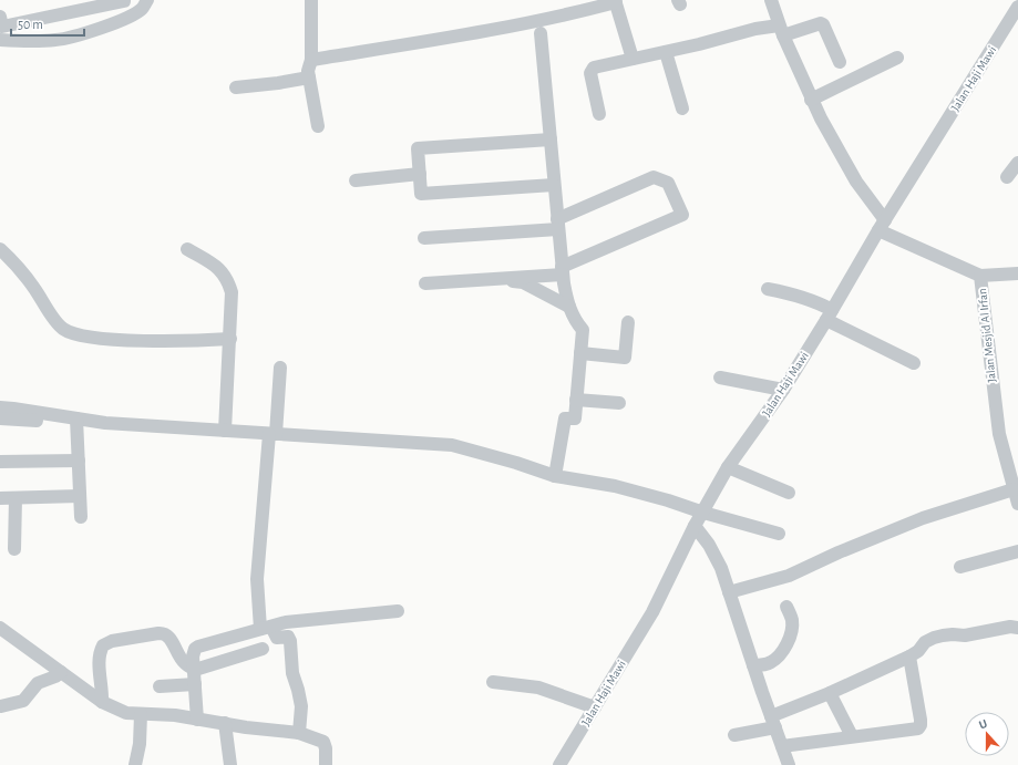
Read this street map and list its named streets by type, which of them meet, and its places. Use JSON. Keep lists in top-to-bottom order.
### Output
{
  "streets": {
    "street": ["Jalan Haji Mawi", "Jalan Mesjid Al Irfan"]
  },
  "crossings": [
    ["Jalan Haji Mawi", "Jalan Mesjid Al Irfan"]
  ],
  "scale_bar": "50 m",
  "north": "top"
}
